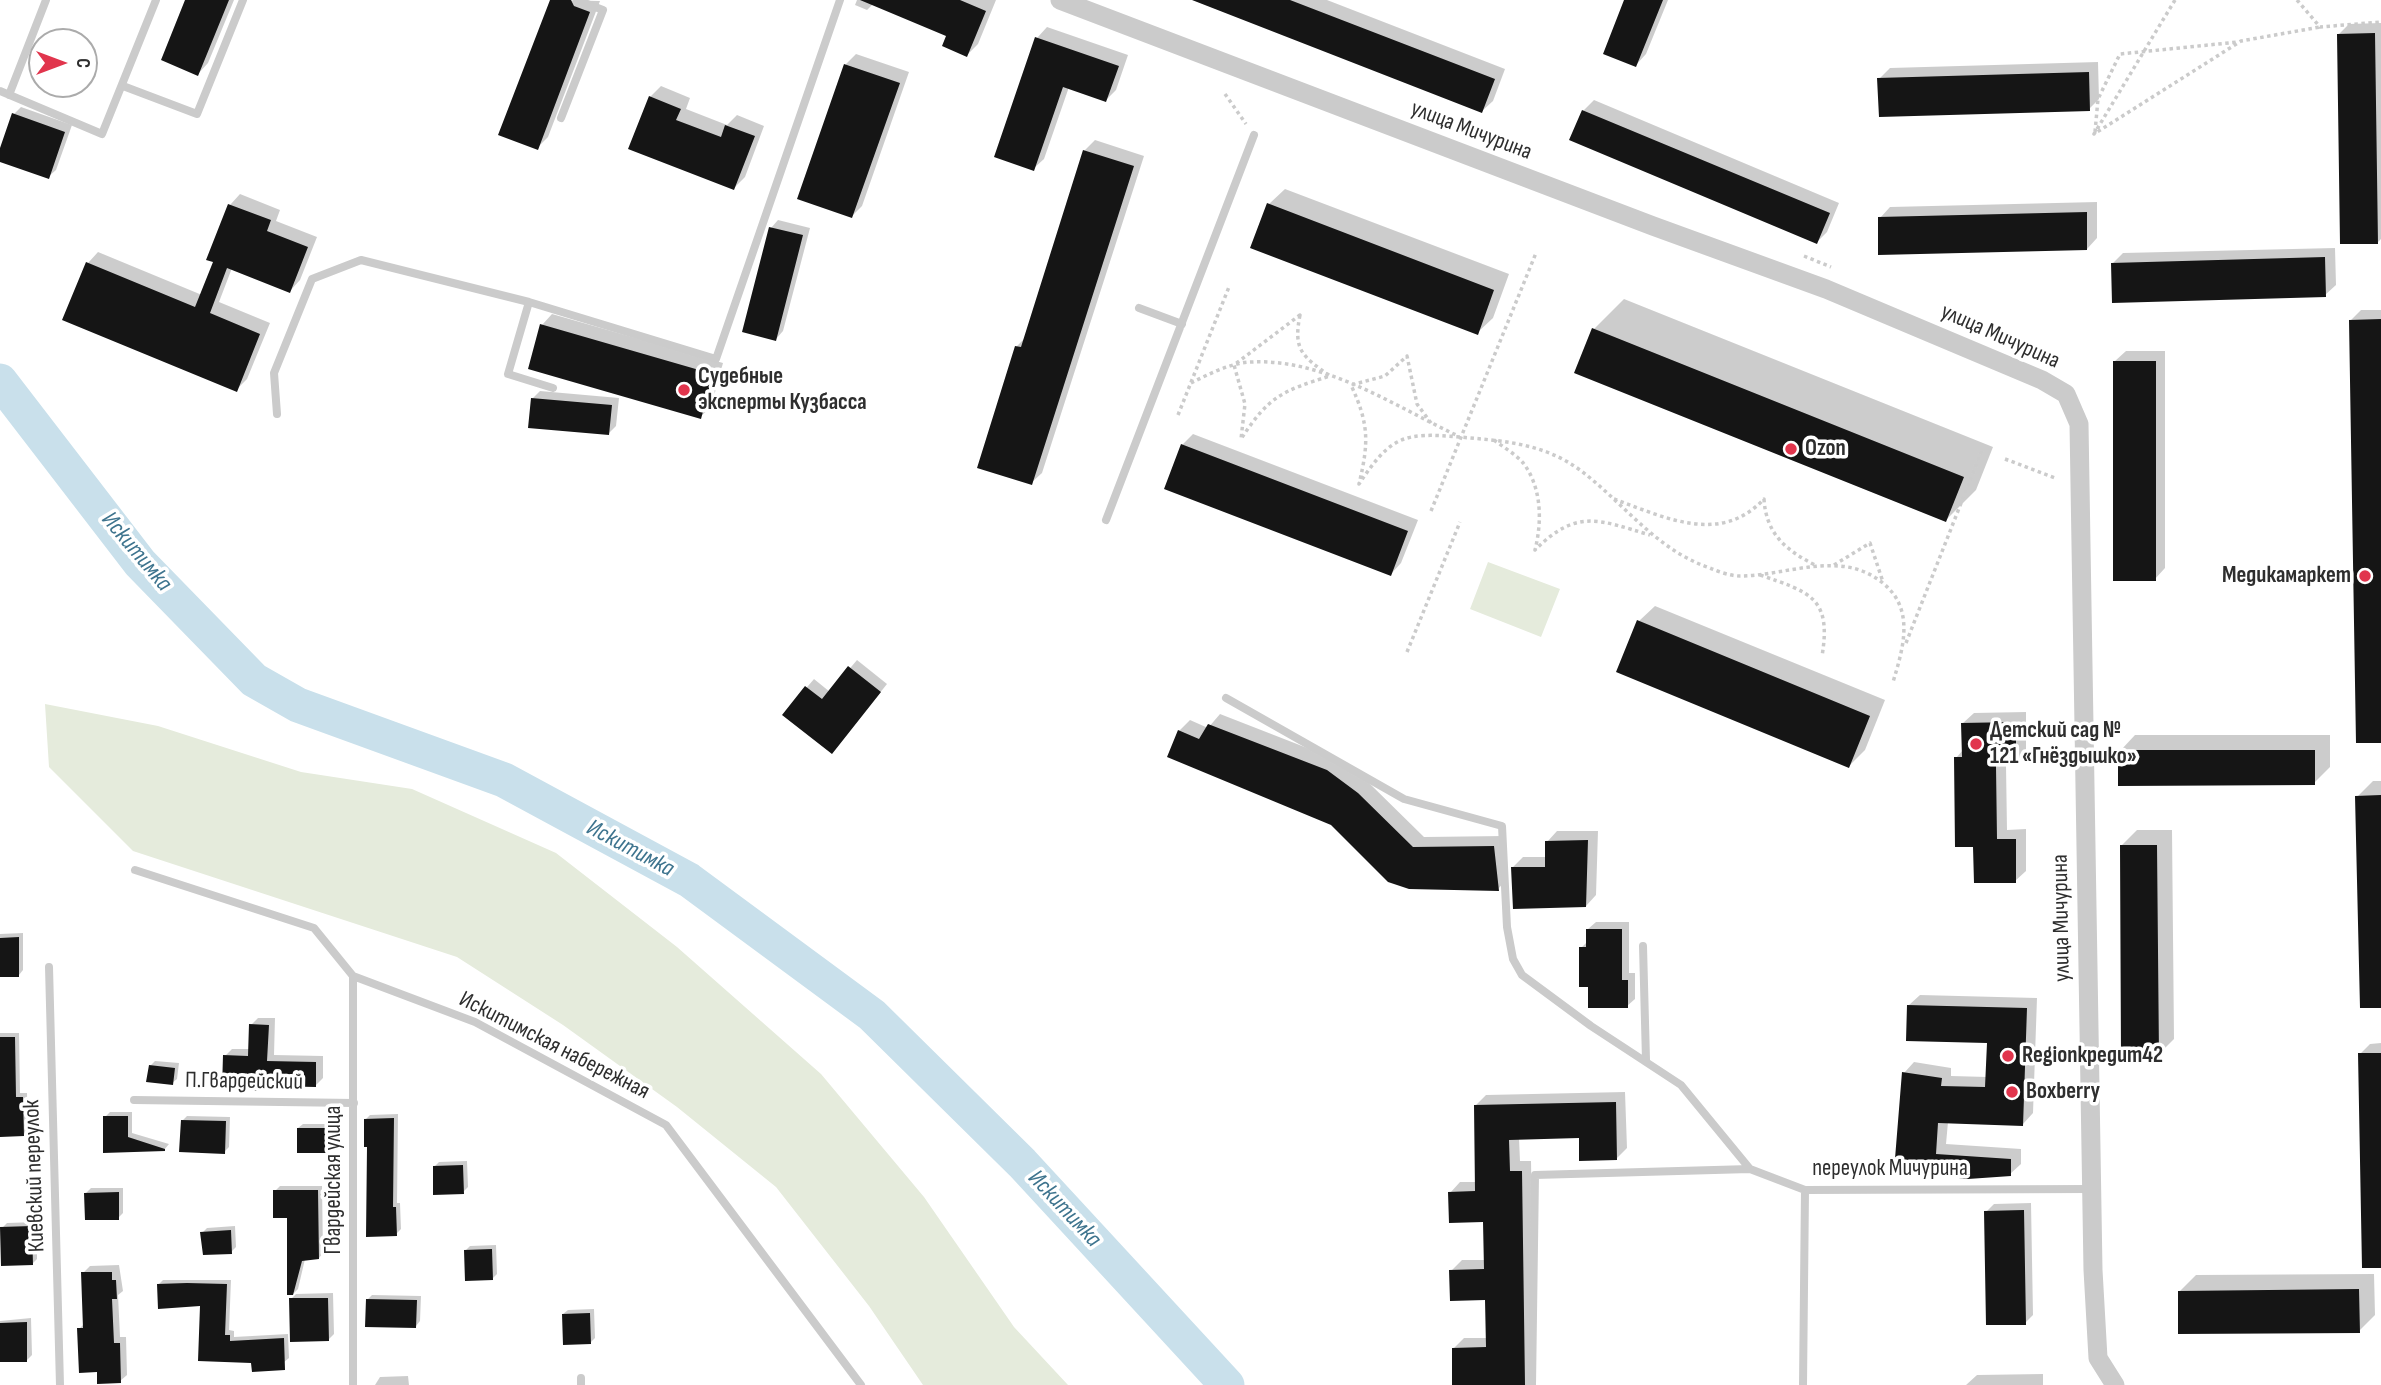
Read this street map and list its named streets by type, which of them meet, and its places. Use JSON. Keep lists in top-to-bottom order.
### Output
{
  "streets": {
    "street": ["улица Мичурина"],
    "lane": [
      "Искитимская набережная",
      "П.Гвардейский",
      "переулок Мичурина",
      "Киевский переулок",
      "Гвардейская улица"
    ]
  },
  "crossings": [
    ["улица Мичурина", "переулок Мичурина"],
    ["Искитимская набережная", "Гвардейская улица"],
    ["П.Гвардейский", "Гвардейская улица"]
  ],
  "water": ["Искитимка"],
  "places": [
    "Судебные эксперты Кузбасса",
    "Ozon",
    "Медикамаркет",
    "Детский сад № 121 «Гнёздышко»",
    "Regionкредит42",
    "Boxberry"
  ],
  "north": "right"
}
